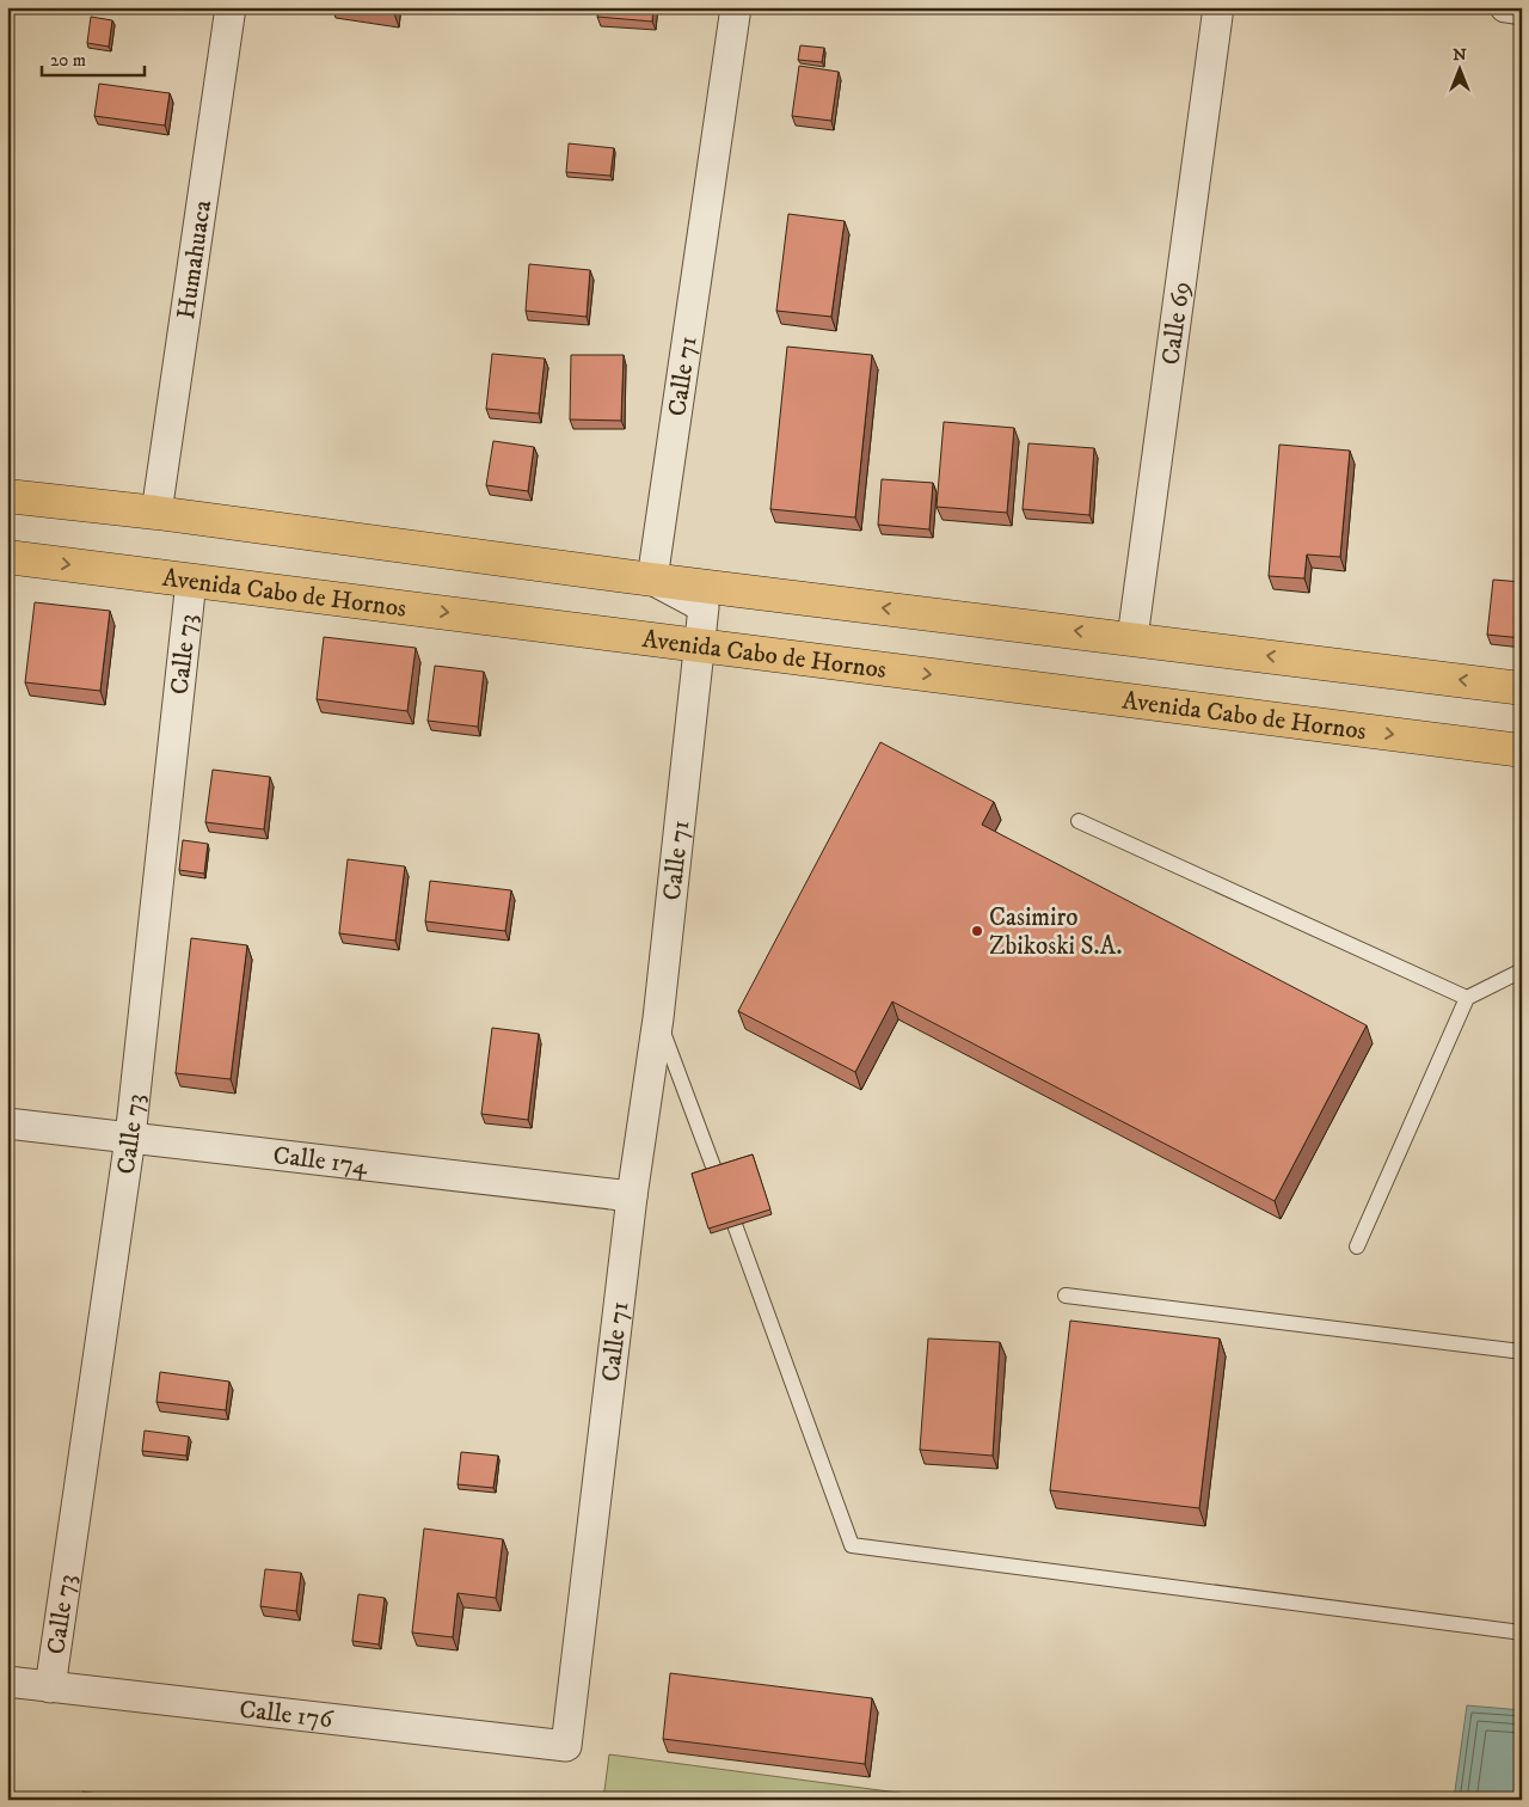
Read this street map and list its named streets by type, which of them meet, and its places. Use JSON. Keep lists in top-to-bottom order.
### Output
{
  "streets": {
    "main road": ["Avenida Cabo de Hornos"],
    "street": [
      "Humahuaca",
      "Calle 69",
      "Calle 71",
      "Calle 73",
      "Calle 174",
      "Calle 176"
    ]
  },
  "crossings": [
    ["Calle 71", "Avenida Cabo de Hornos"],
    ["Calle 71", "Calle 174"],
    ["Calle 71", "Calle 176"],
    ["Avenida Cabo de Hornos", "Calle 73"],
    ["Calle 73", "Calle 174"],
    ["Calle 73", "Calle 176"]
  ],
  "places": ["Casimiro Zbikoski S.A."],
  "scale_bar": "20 m",
  "north": "top"
}
